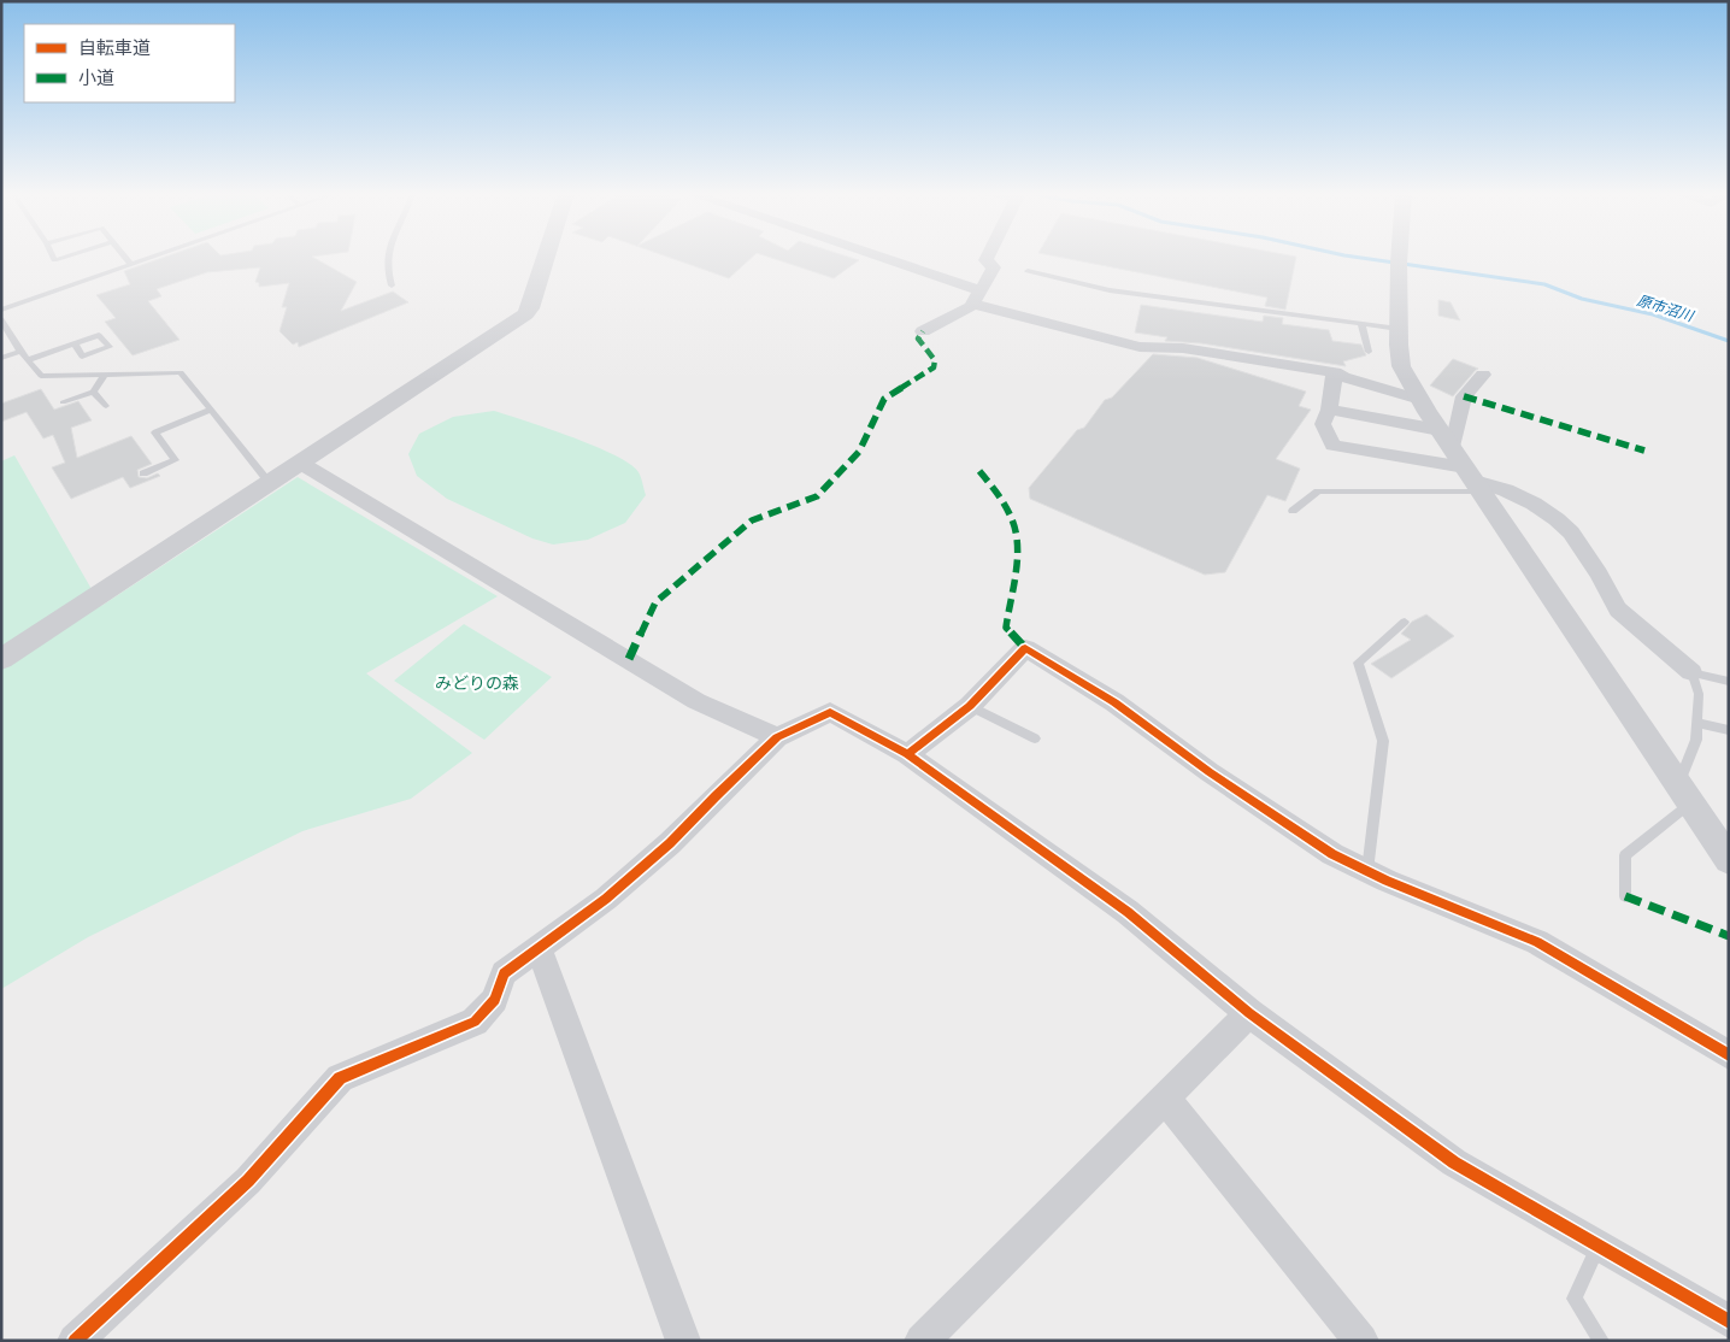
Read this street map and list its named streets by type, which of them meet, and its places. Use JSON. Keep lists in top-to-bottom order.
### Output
{
  "water": ["原市沼川"],
  "parks": ["みどりの森"],
  "legend": ["自転車道", "小道"]
}
